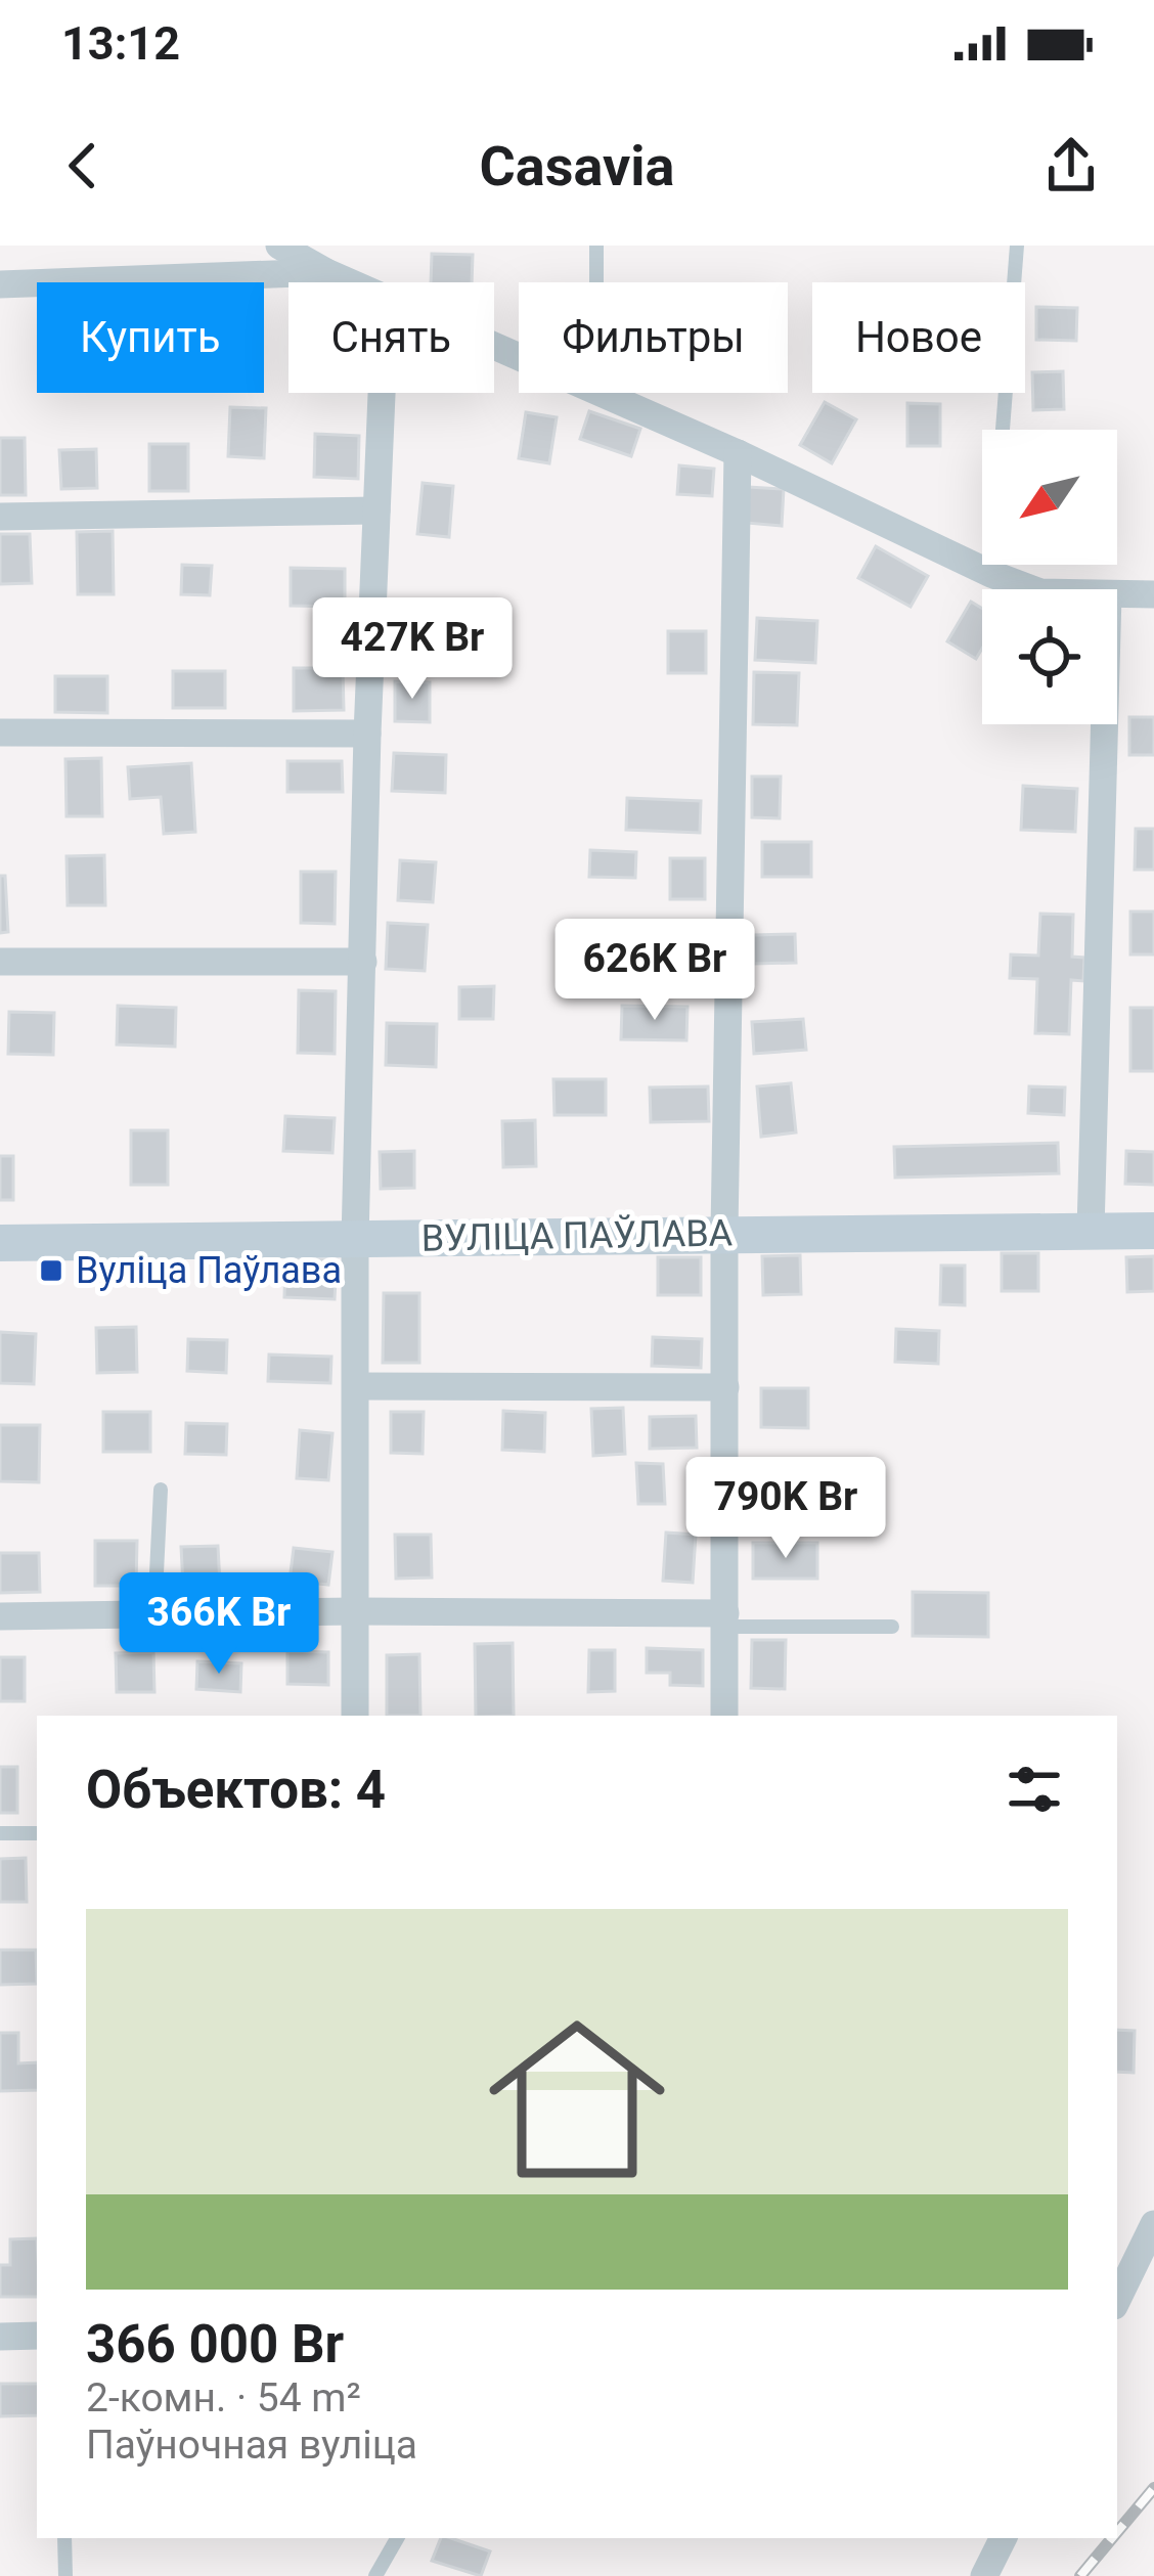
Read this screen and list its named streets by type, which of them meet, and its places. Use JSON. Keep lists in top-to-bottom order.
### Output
{
  "streets": {
    "street": ["ВУЛІЦА ПАЎЛАВА"]
  },
  "places": {
    "transit": ["Вуліца Паўлава"]
  },
  "north": "bottom left",
  "page": {
    "status": "13:12",
    "header": "Casavia",
    "chip": [
      "Купить",
      "Снять",
      "Фильтры",
      "Новое"
    ],
    "price": [
      "427K Br",
      "626K Br",
      "790K Br",
      "366K Br"
    ],
    "heading": "Объектов: 4",
    "list": [
      {
        "name": "366 000 Br",
        "note": "2-комн. · 54 m² · Паўночная вуліца"
      }
    ]
  }
}
